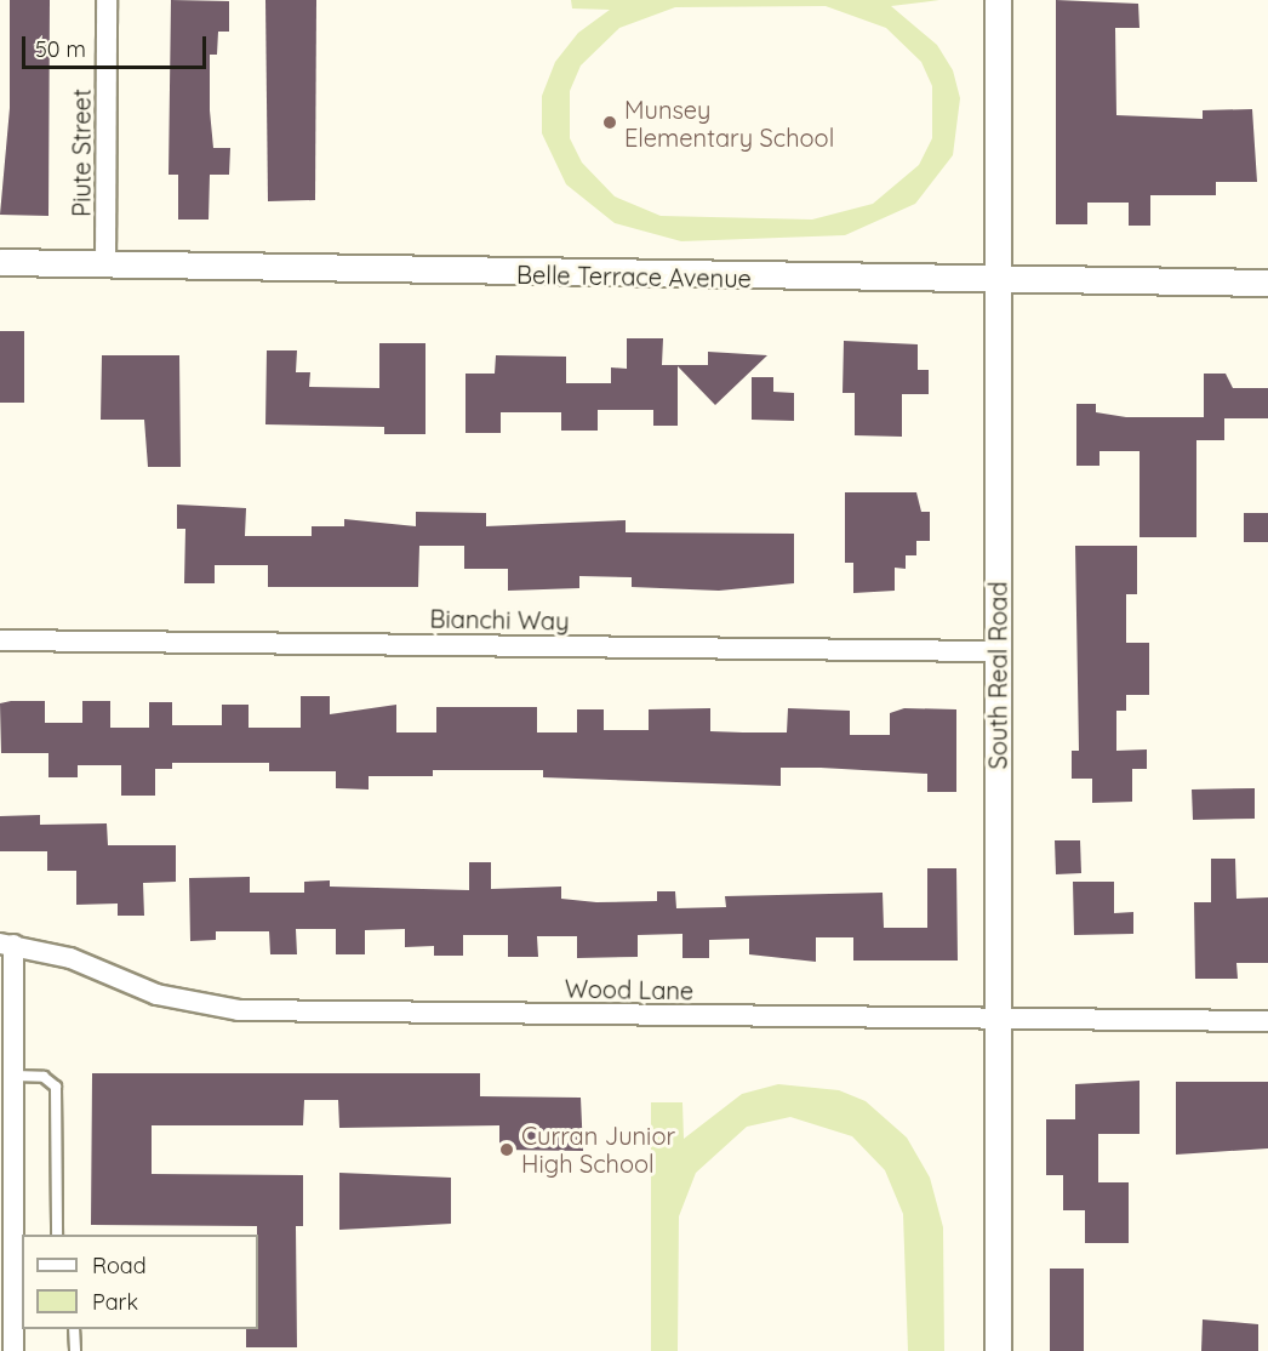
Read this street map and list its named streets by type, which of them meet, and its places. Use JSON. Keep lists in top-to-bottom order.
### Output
{
  "streets": {
    "street": [
      "Piute Street",
      "Belle Terrace Avenue",
      "Bianchi Way",
      "South Real Road",
      "Wood Lane"
    ]
  },
  "crossings": [
    ["Piute Street", "Belle Terrace Avenue"],
    ["Belle Terrace Avenue", "South Real Road"],
    ["Bianchi Way", "South Real Road"],
    ["South Real Road", "Wood Lane"]
  ],
  "places": ["Munsey Elementary School", "Curran Junior High School"],
  "legend": ["Road", "Park"],
  "scale_bar": "50 m"
}
